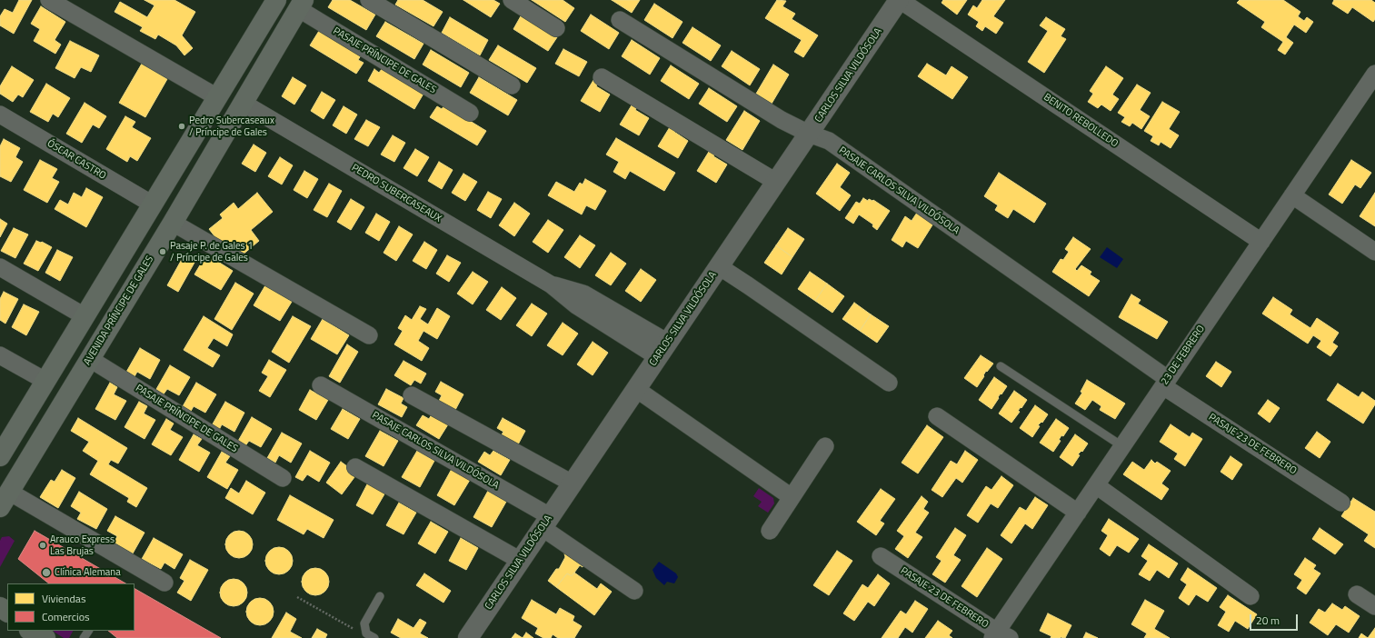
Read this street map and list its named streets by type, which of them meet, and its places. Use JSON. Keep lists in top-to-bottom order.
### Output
{
  "streets": {
    "main road": ["AVENIDA PRÍNCIPE DE GALES"],
    "street": [
      "PASAJE PRÍNCIPE DE GALES",
      "CARLOS SILVA VILDÓSOLA",
      "BENITO REBOLLEDO",
      "ÓSCAR CASTRO",
      "PASAJE CARLOS SILVA VILDÓSOLA",
      "PEDRO SUBERCASEAUX",
      "23 DE FEBRERO",
      "PASAJE 23 DE FEBRERO"
    ]
  },
  "crossings": [
    ["PASAJE PRÍNCIPE DE GALES", "AVENIDA PRÍNCIPE DE GALES"],
    ["CARLOS SILVA VILDÓSOLA", "BENITO REBOLLEDO"],
    ["CARLOS SILVA VILDÓSOLA", "PASAJE CARLOS SILVA VILDÓSOLA"],
    ["CARLOS SILVA VILDÓSOLA", "PEDRO SUBERCASEAUX"],
    ["BENITO REBOLLEDO", "23 DE FEBRERO"],
    ["PASAJE CARLOS SILVA VILDÓSOLA", "23 DE FEBRERO"],
    ["PASAJE CARLOS SILVA VILDÓSOLA", "PASAJE 23 DE FEBRERO"],
    ["PEDRO SUBERCASEAUX", "AVENIDA PRÍNCIPE DE GALES"],
    ["23 DE FEBRERO", "PASAJE 23 DE FEBRERO"]
  ],
  "places": [
    "Pedro Subercaseaux / Príncipe de Gales",
    "Pasaje P. de Gales 1 / Príncipe de Gales",
    "Arauco Express Las Brujas",
    "Clínica Alemana"
  ],
  "legend": ["Viviendas", "Comercios"],
  "scale_bar": "20 m"
}
